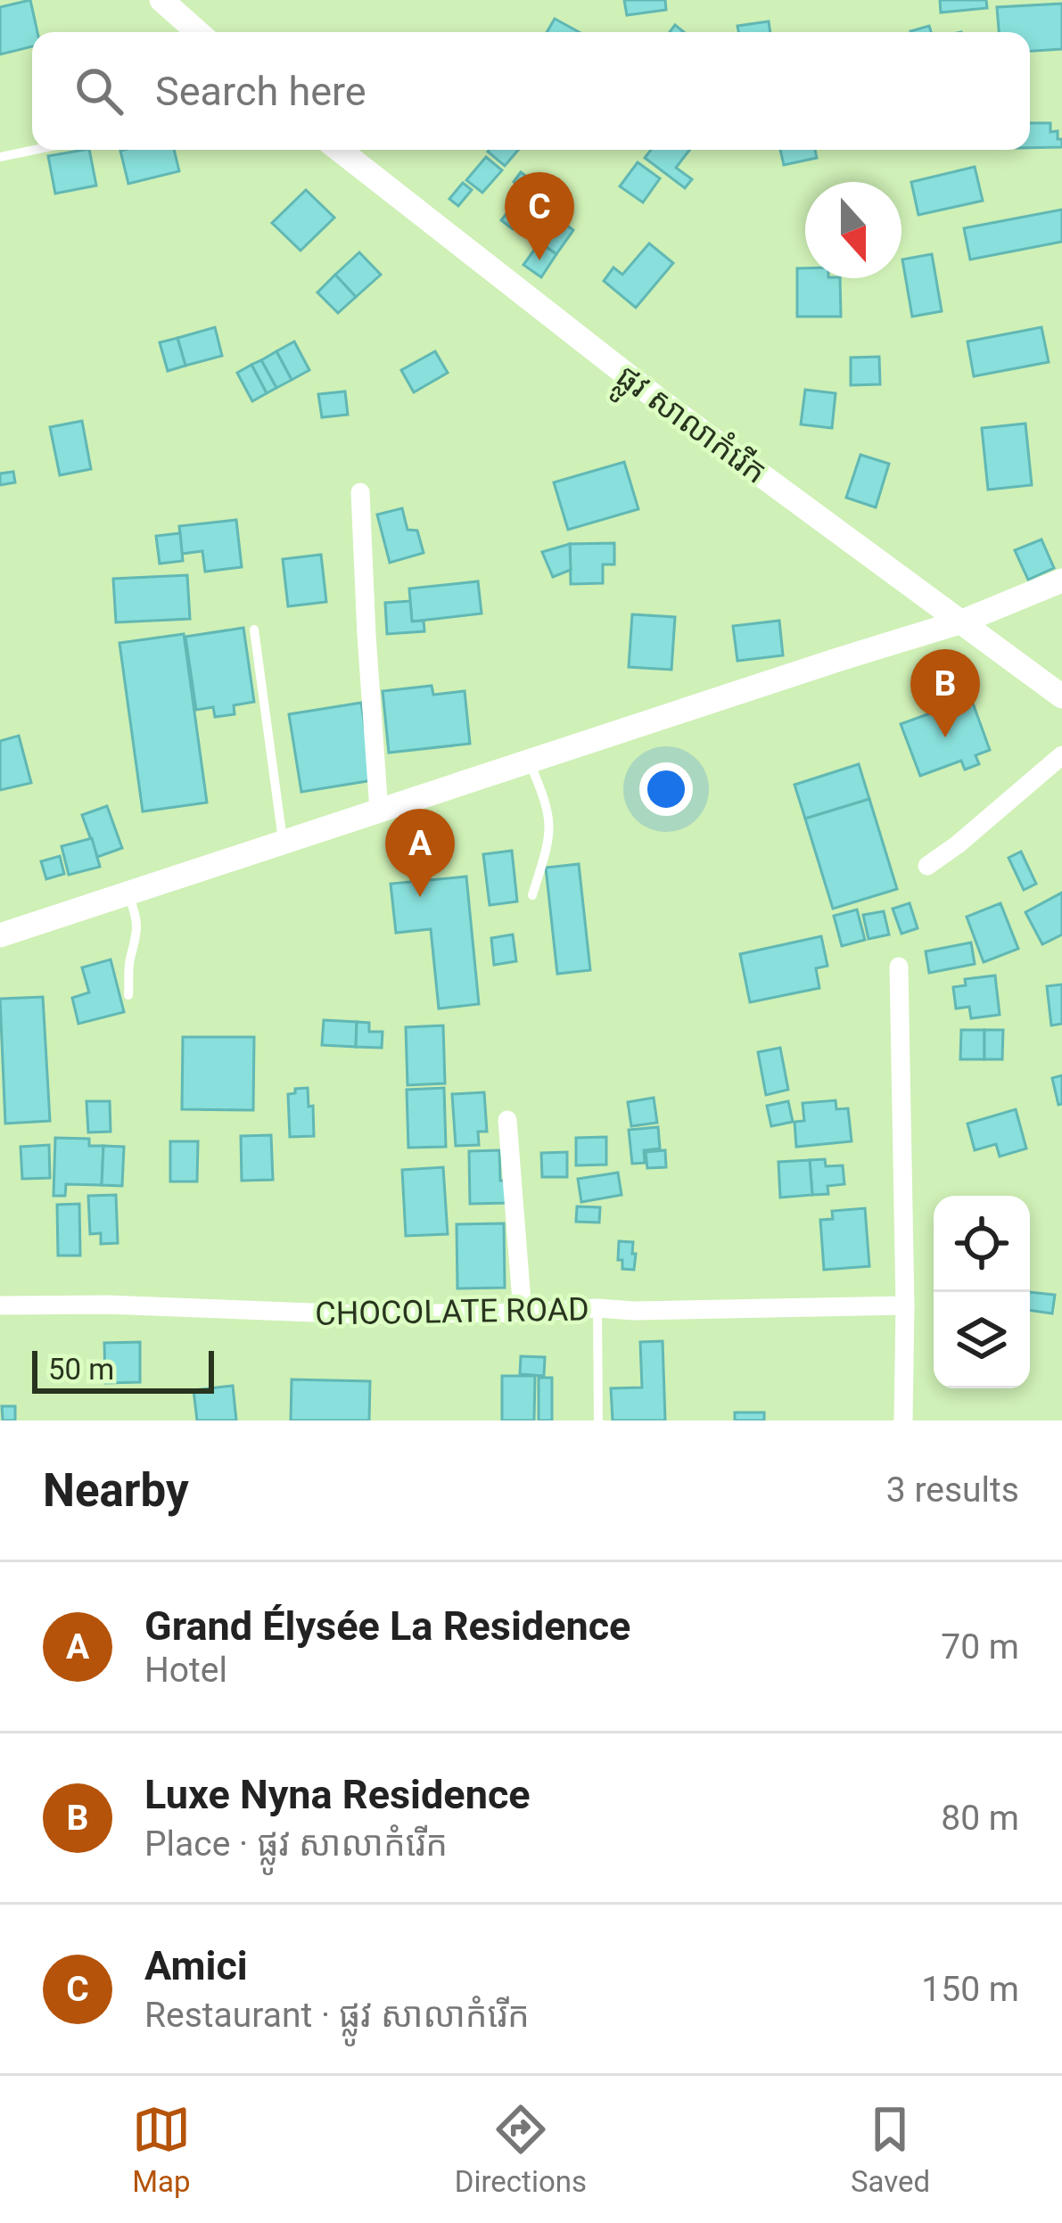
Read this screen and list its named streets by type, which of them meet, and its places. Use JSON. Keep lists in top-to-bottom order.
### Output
{
  "streets": {
    "street": ["ផ្លូវ សាលាកំរើក", "CHOCOLATE ROAD"]
  },
  "scale_bar": "50 m",
  "north": "bottom",
  "page": {
    "search": "Search here",
    "pins": ["C", "B", "A"],
    "scale": "50 m",
    "heading": ["Nearby", "3 results"],
    "list": [
      {
        "mark": "A",
        "name": "Grand Élysée La Residence",
        "note": "Hotel",
        "value": "70 m"
      },
      {
        "mark": "B",
        "name": "Luxe Nyna Residence",
        "note": "Place · ផ្លូវ សាលាកំរើក",
        "value": "80 m"
      },
      {
        "mark": "C",
        "name": "Amici",
        "note": "Restaurant · ផ្លូវ សាលាកំរើក",
        "value": "150 m"
      }
    ],
    "nav": ["Map", "Directions", "Saved"]
  }
}
